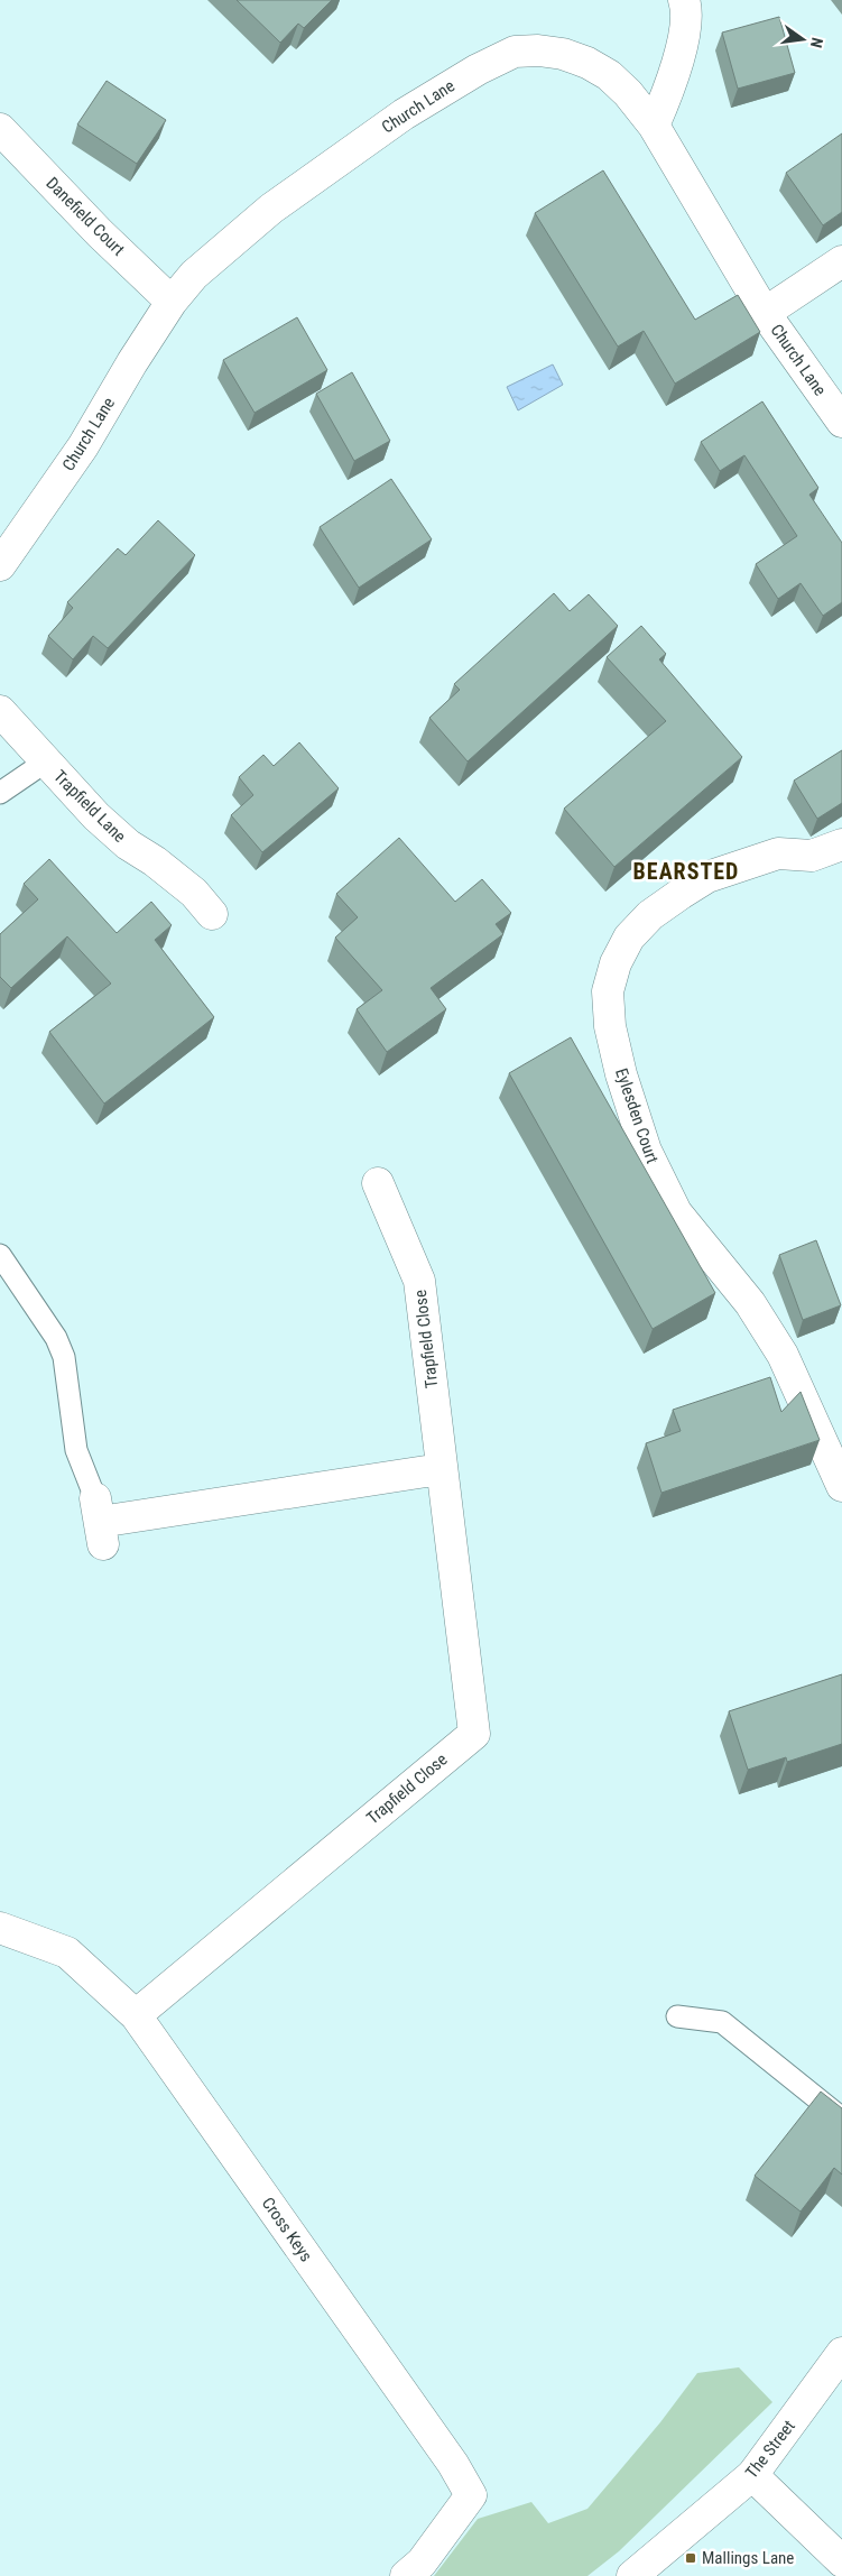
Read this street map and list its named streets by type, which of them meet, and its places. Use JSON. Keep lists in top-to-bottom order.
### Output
{
  "streets": {
    "street": [
      "Church Lane",
      "Danefield Court",
      "Trapfield Lane",
      "Eylesden Court",
      "Trapfield Close",
      "Cross Keys",
      "The Street"
    ]
  },
  "crossings": [
    ["Church Lane", "Danefield Court"],
    ["Trapfield Close", "Cross Keys"]
  ],
  "districts": ["BEARSTED"],
  "places": {
    "transit": ["Mallings Lane"]
  },
  "north": "right"
}
